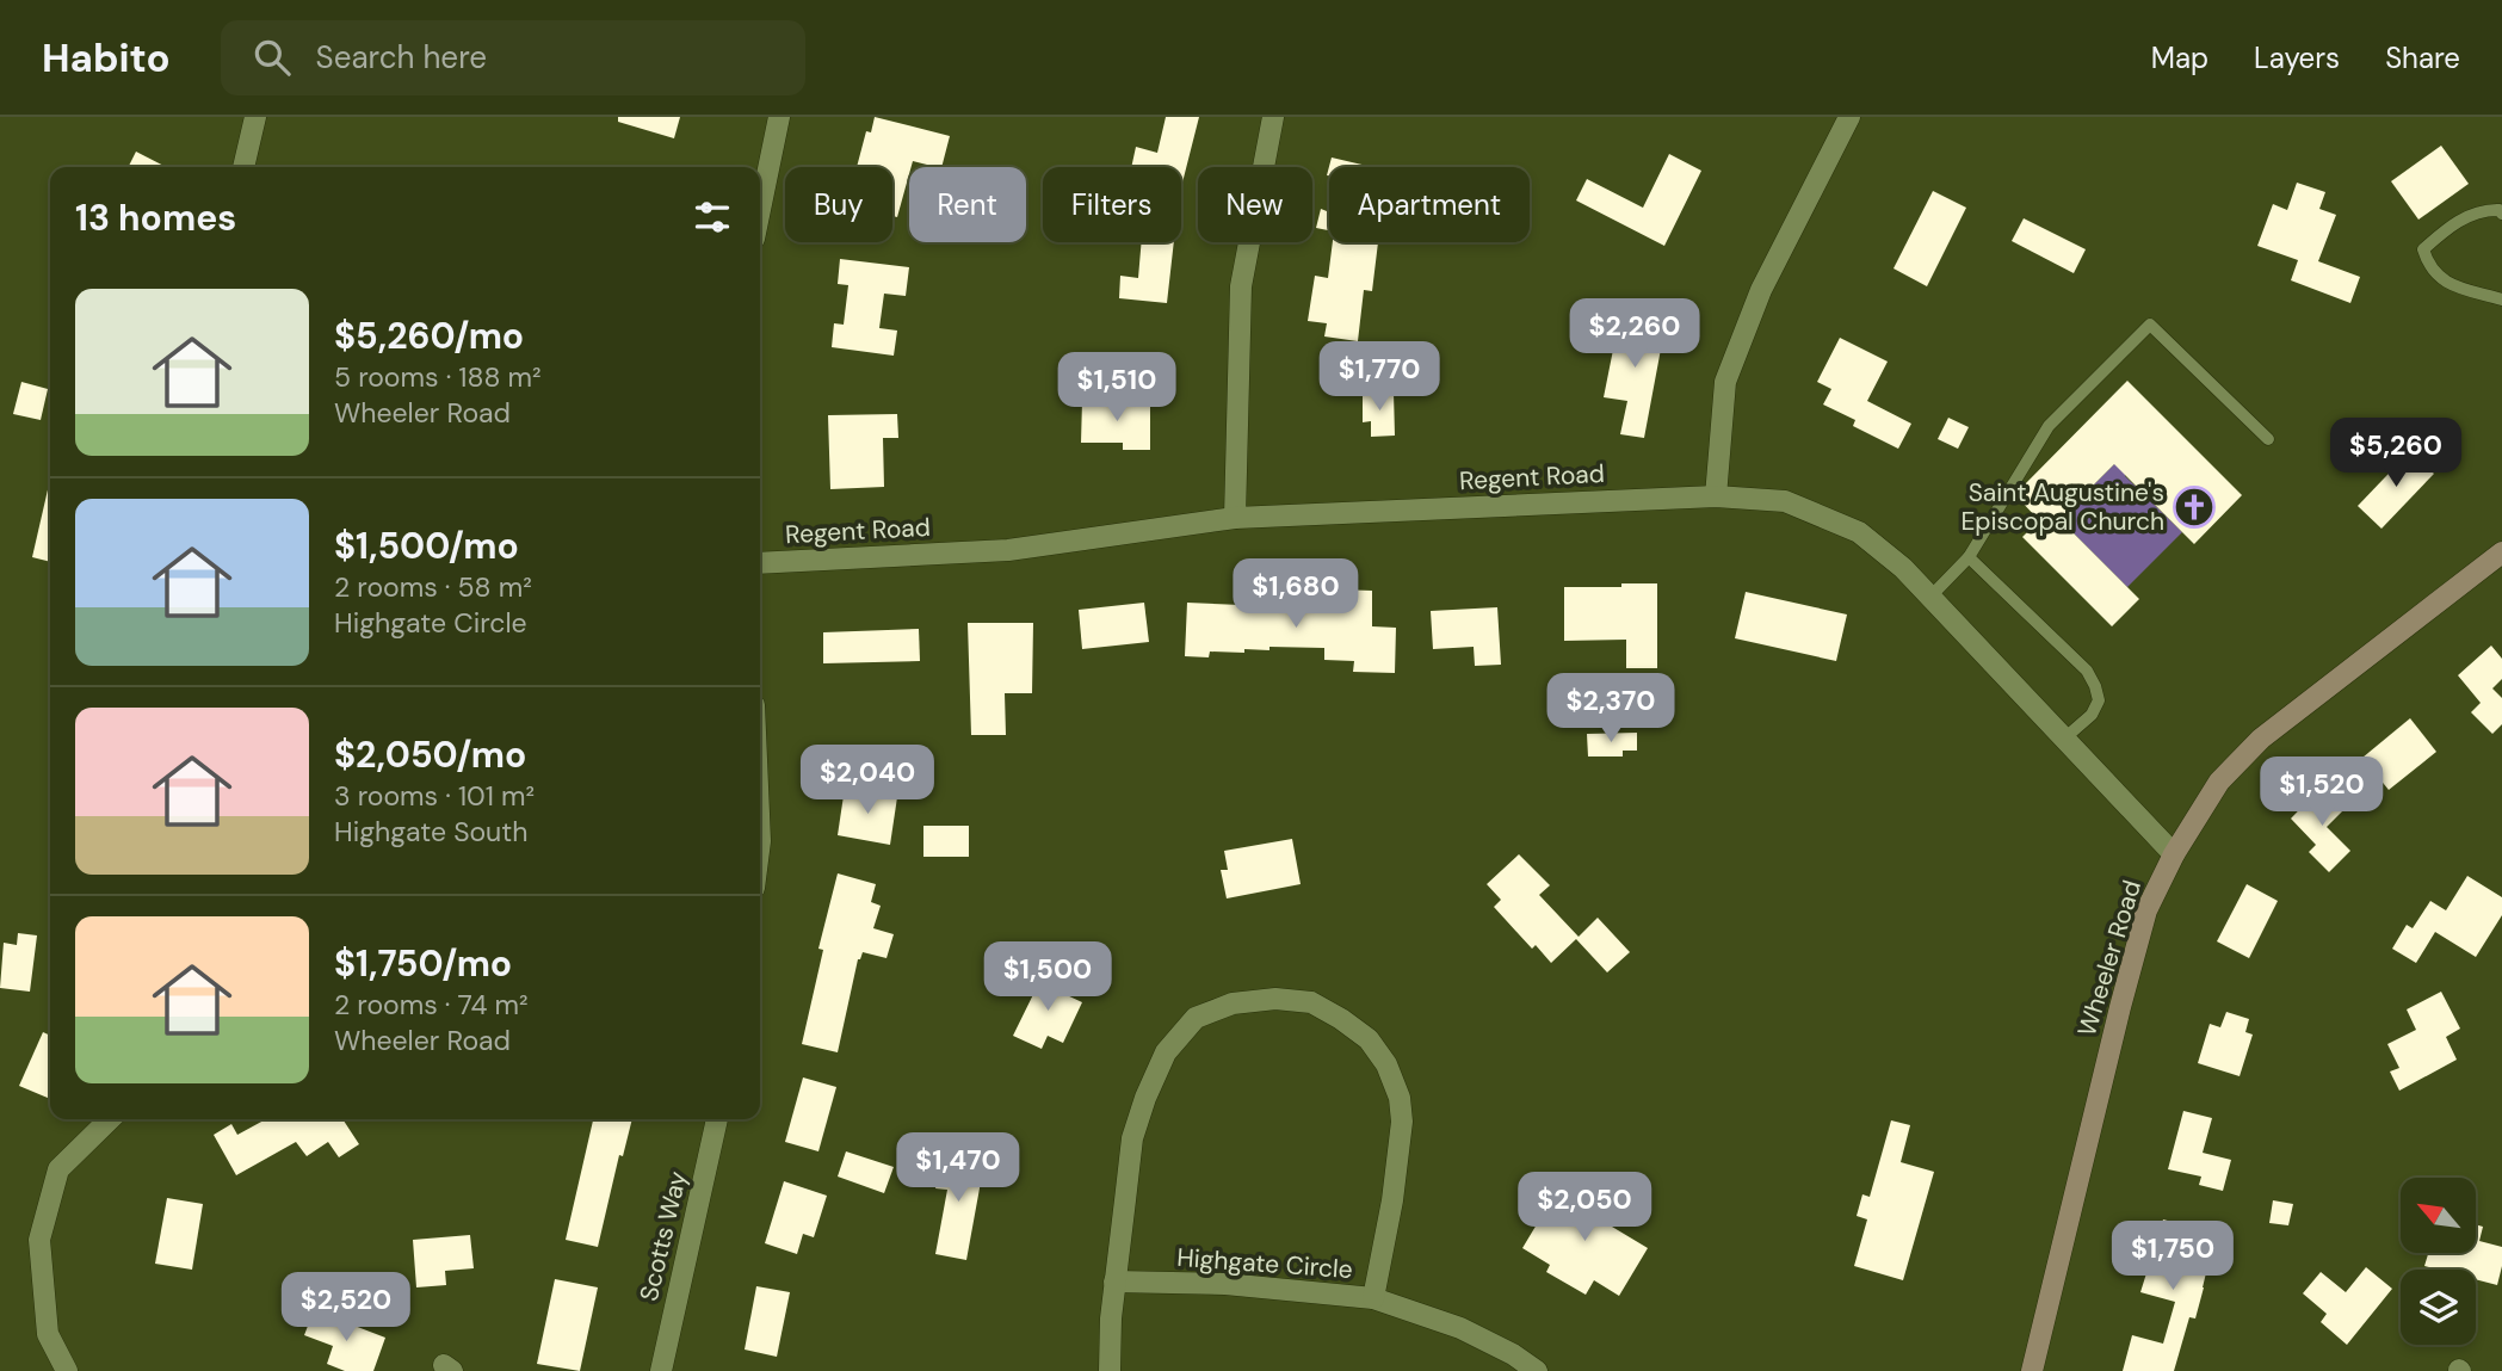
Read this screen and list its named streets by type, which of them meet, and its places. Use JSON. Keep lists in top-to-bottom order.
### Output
{
  "streets": {
    "street": [
      "Regent Road",
      "Wheeler Road",
      "Scotts Way",
      "Highgate Circle"
    ]
  },
  "crossings": [
    ["Regent Road", "Wheeler Road"]
  ],
  "places": {
    "church": ["Saint Augustine's Episcopal Church"]
  },
  "north": "top left",
  "page": {
    "header": "Habito",
    "search": "Search here",
    "nav": ["Map", "Layers", "Share"],
    "chip": [
      "Buy",
      "Rent",
      "Filters",
      "New",
      "Apartment"
    ],
    "heading": "13 homes",
    "list": [
      {
        "name": "$5,260/mo",
        "note": "5 rooms · 188 m² · Wheeler Road"
      },
      {
        "name": "$1,500/mo",
        "note": "2 rooms · 58 m² · Highgate Circle"
      },
      {
        "name": "$2,050/mo",
        "note": "3 rooms · 101 m² · Highgate South"
      },
      {
        "name": "$1,750/mo",
        "note": "2 rooms · 74 m² · Wheeler Road"
      }
    ],
    "price": [
      "$2,260",
      "$1,770",
      "$1,510",
      "$5,260",
      "$1,680",
      "$2,370",
      "$2,040",
      "$1,520",
      "$1,500",
      "$1,470",
      "$2,050",
      "$1,750",
      "$2,520"
    ]
  }
}
